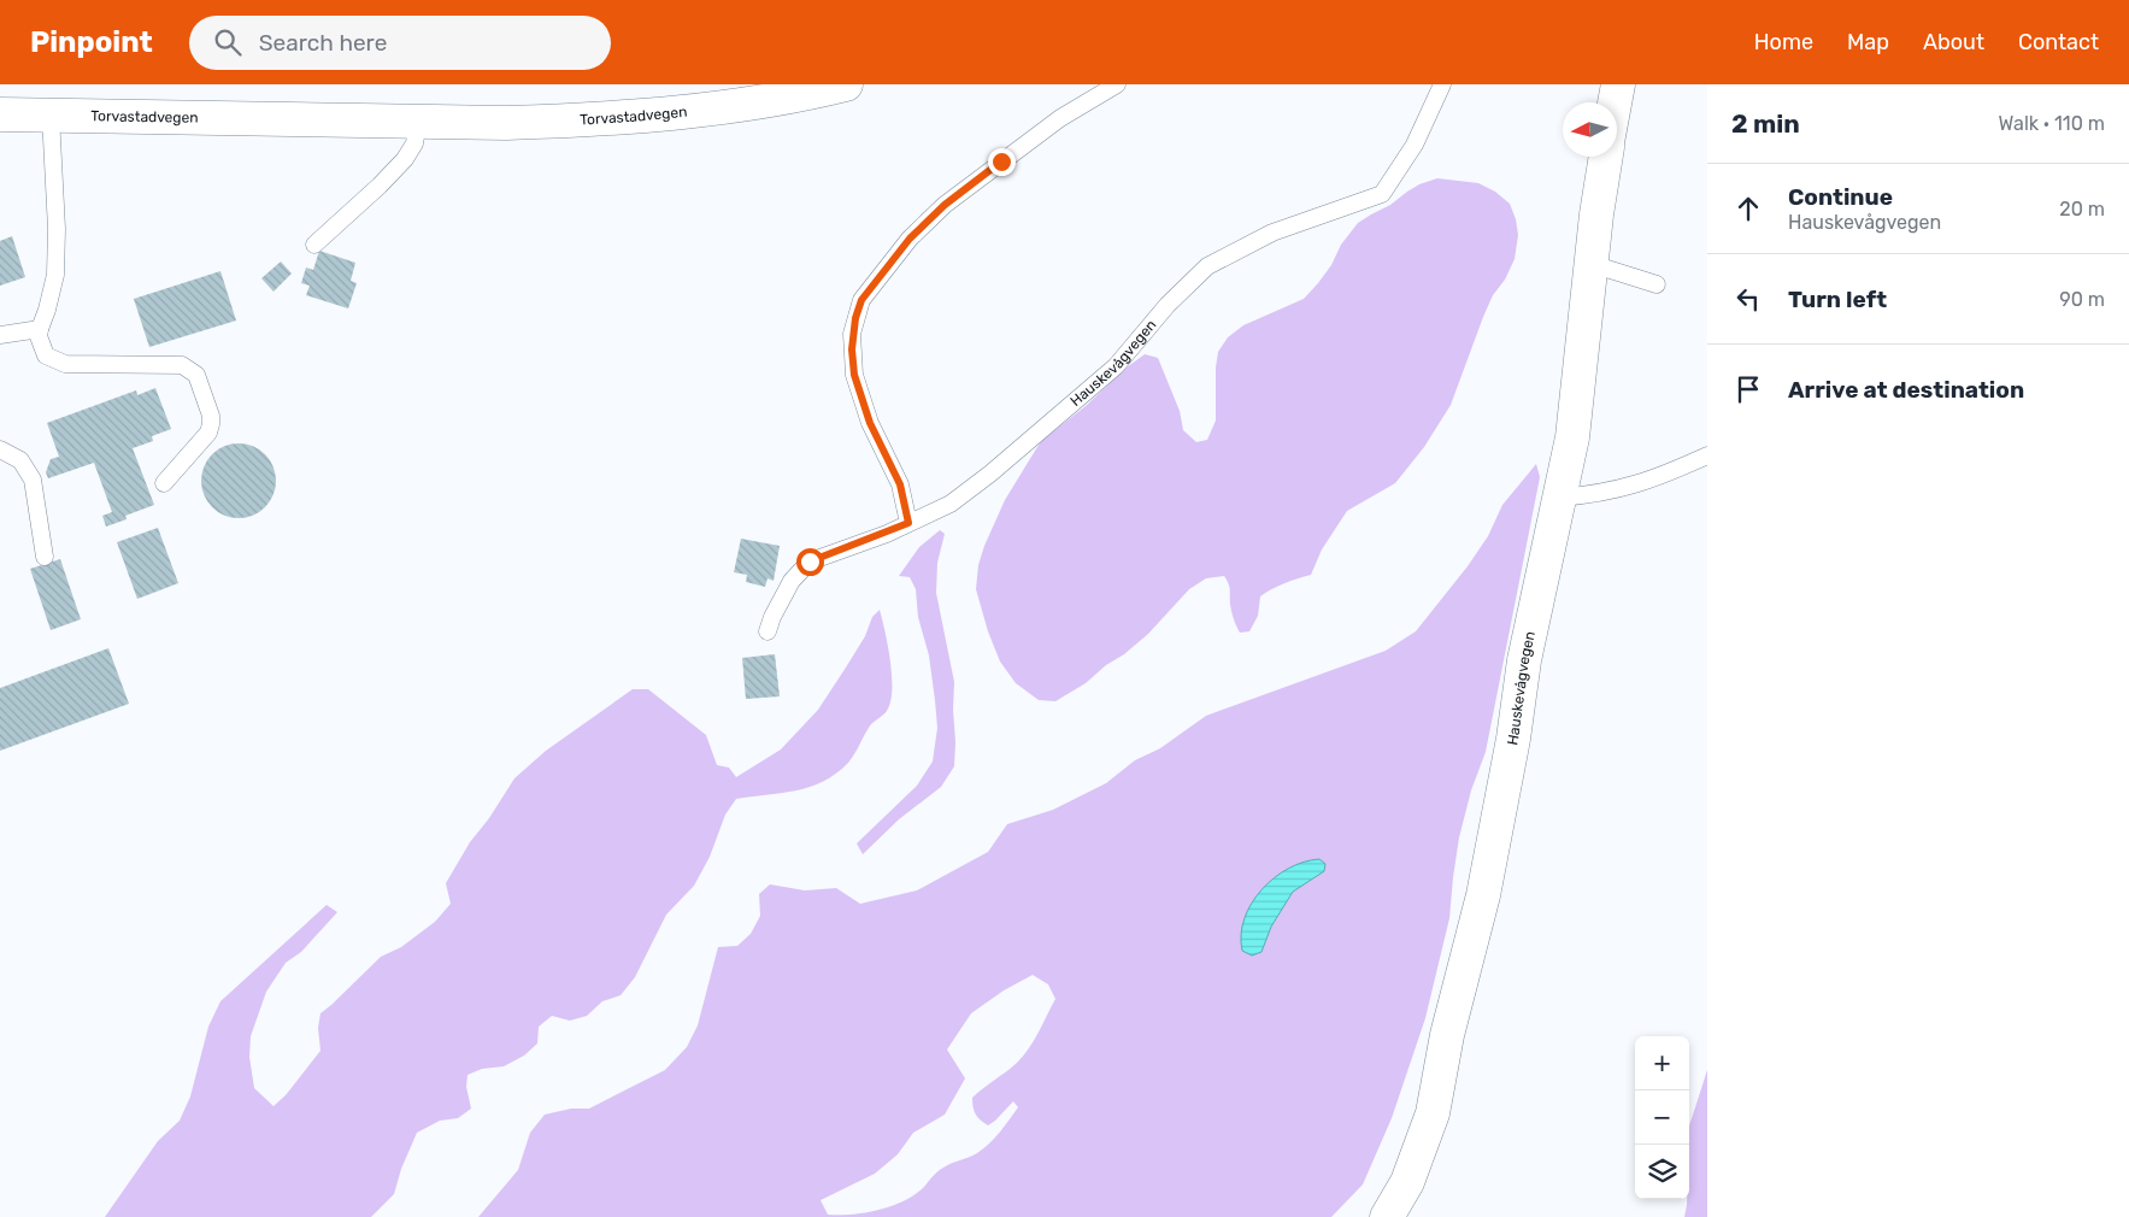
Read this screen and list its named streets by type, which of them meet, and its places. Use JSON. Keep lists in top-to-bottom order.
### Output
{
  "streets": {
    "street": ["Torvastadvegen", "Hauskevågvegen"]
  },
  "north": "left",
  "page": {
    "header": "Pinpoint",
    "search": "Search here",
    "nav": [
      "Home",
      "Map",
      "About",
      "Contact"
    ],
    "heading": ["2 min", "Walk · 110 m"],
    "list": [
      ["Continue", "Hauskevågvegen", "20 m"],
      ["Turn left", "90 m"],
      "Arrive at destination"
    ],
    "map_buttons": ["+", "−"]
  }
}
